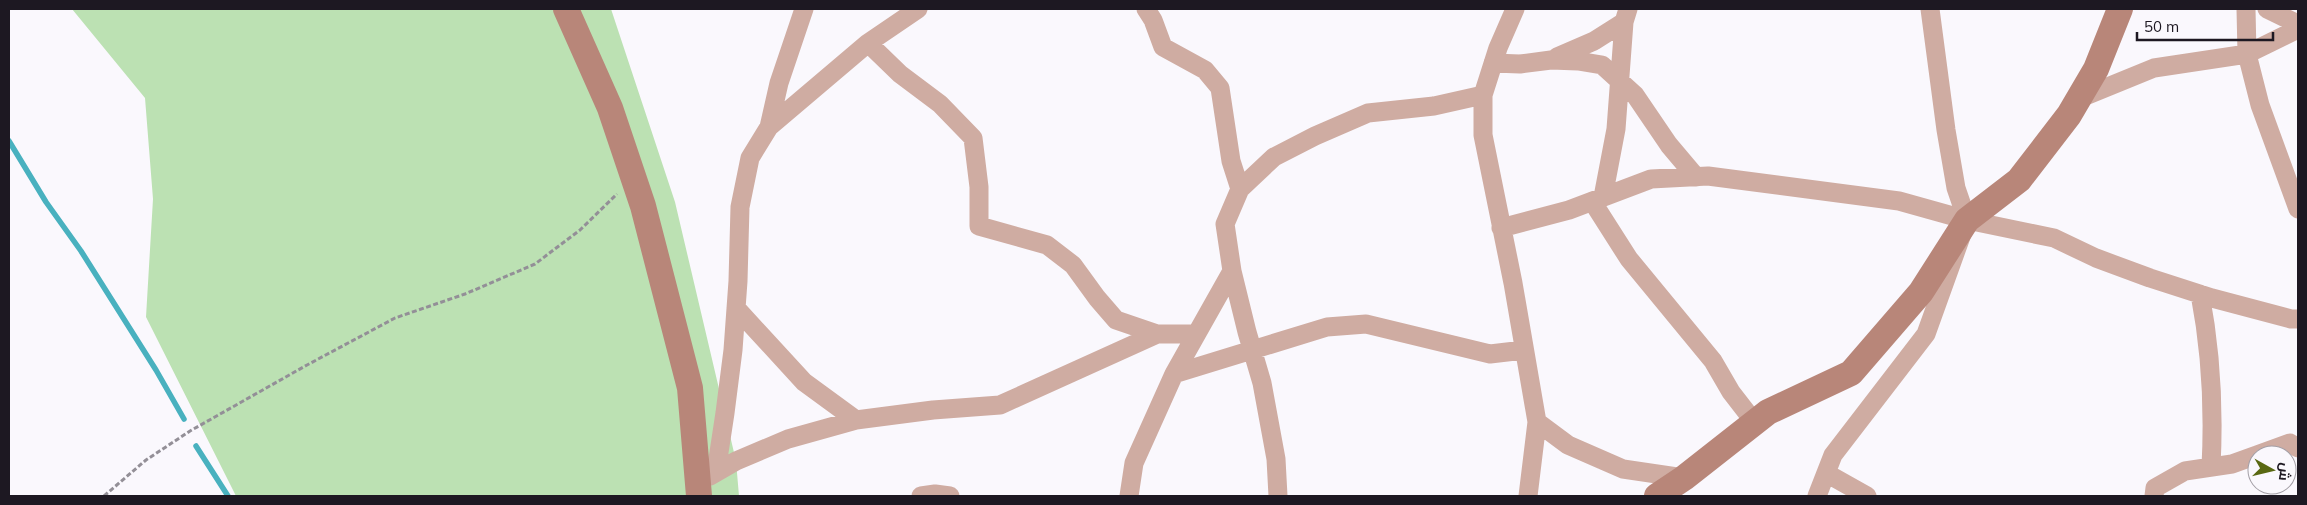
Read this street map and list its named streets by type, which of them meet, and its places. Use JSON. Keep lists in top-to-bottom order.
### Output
{
  "scale_bar": "50 m",
  "north": "right"
}
